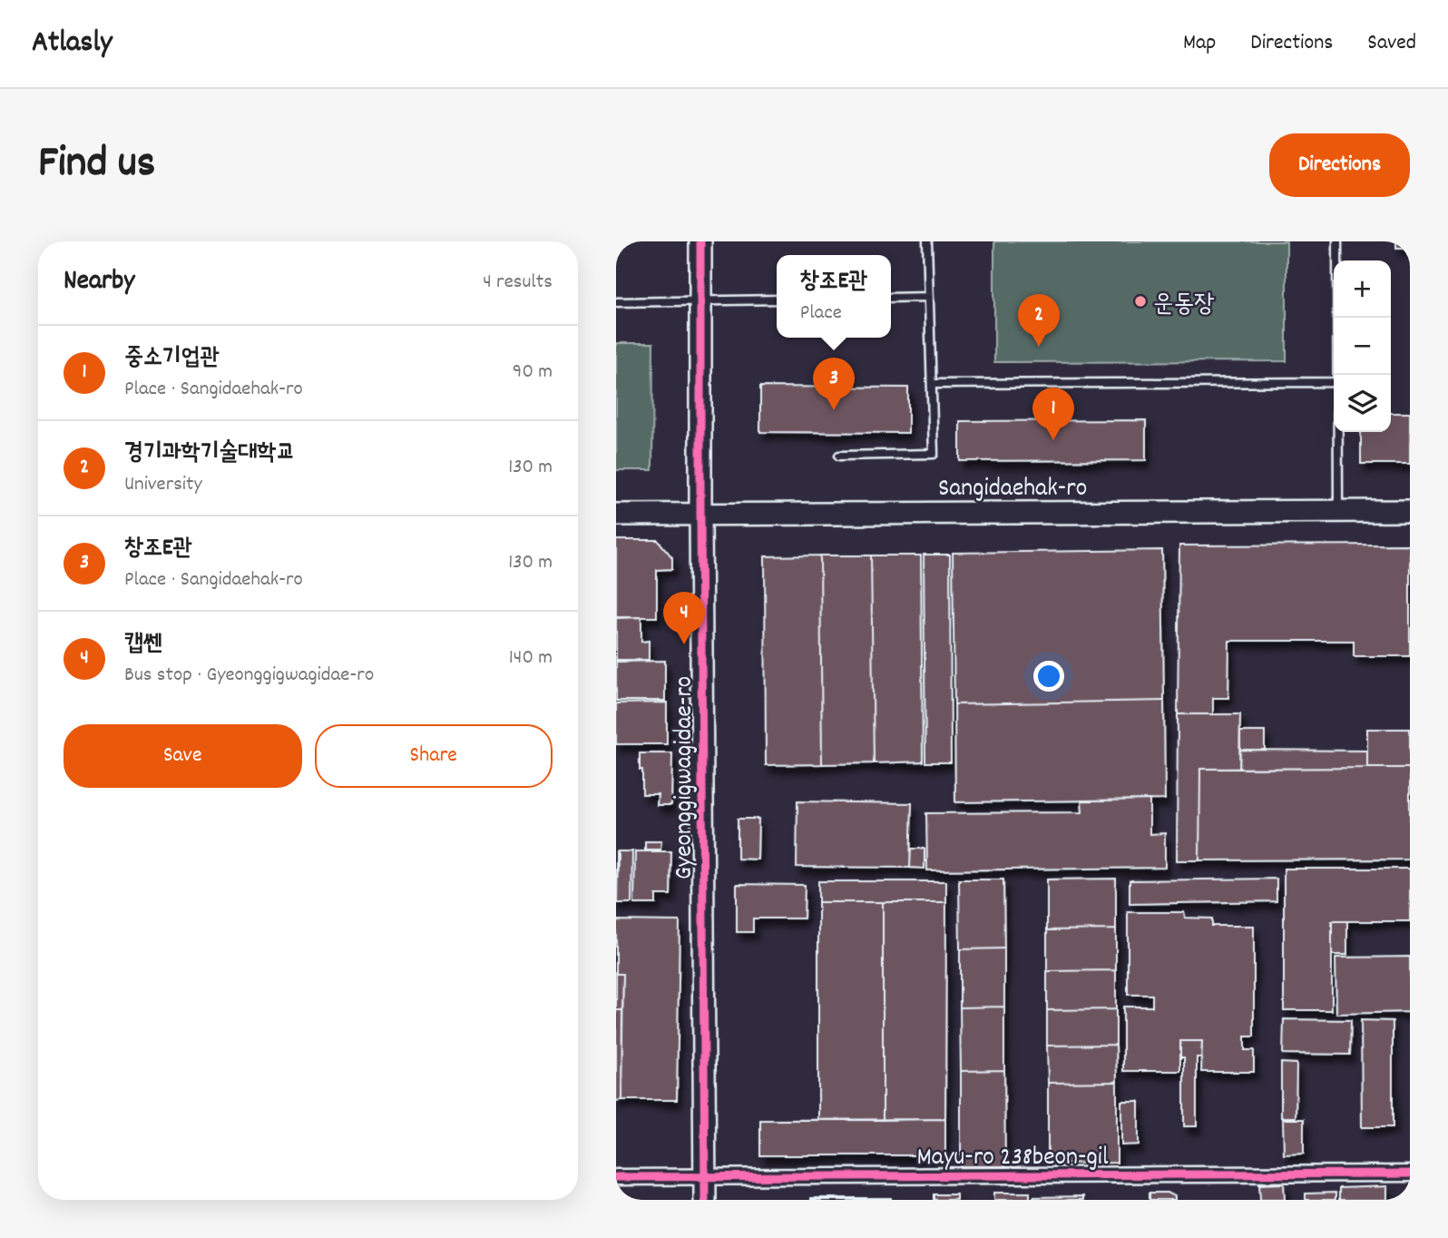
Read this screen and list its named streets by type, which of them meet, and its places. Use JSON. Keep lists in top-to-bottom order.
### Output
{
  "streets": {
    "street": ["Sangidaehak-ro", "Gyeonggigwagidae-ro", "Mayu-ro 238beon-gil"]
  },
  "crossings": [
    ["Sangidaehak-ro", "Gyeonggigwagidae-ro"],
    ["Gyeonggigwagidae-ro", "Mayu-ro 238beon-gil"]
  ],
  "places": ["운동장"],
  "page": {
    "header": "Atlasly",
    "nav": ["Map", "Directions", "Saved"],
    "title": "Find us",
    "buttons": [
      "Directions",
      ["Save", "Share"]
    ],
    "heading": ["Nearby", "4 results"],
    "popup": ["창조E관", "Place"],
    "map_buttons": ["+", "−"],
    "pins": [
      "2",
      "3",
      "1",
      "4"
    ],
    "list": [
      {
        "mark": "1",
        "name": "중소기업관",
        "note": "Place · Sangidaehak-ro",
        "value": "90 m"
      },
      {
        "mark": "2",
        "name": "경기과학기술대학교",
        "note": "University",
        "value": "130 m"
      },
      {
        "mark": "3",
        "name": "창조E관",
        "note": "Place · Sangidaehak-ro",
        "value": "130 m"
      },
      {
        "mark": "4",
        "name": "캡쎈",
        "note": "Bus stop · Gyeonggigwagidae-ro",
        "value": "140 m"
      }
    ]
  }
}
